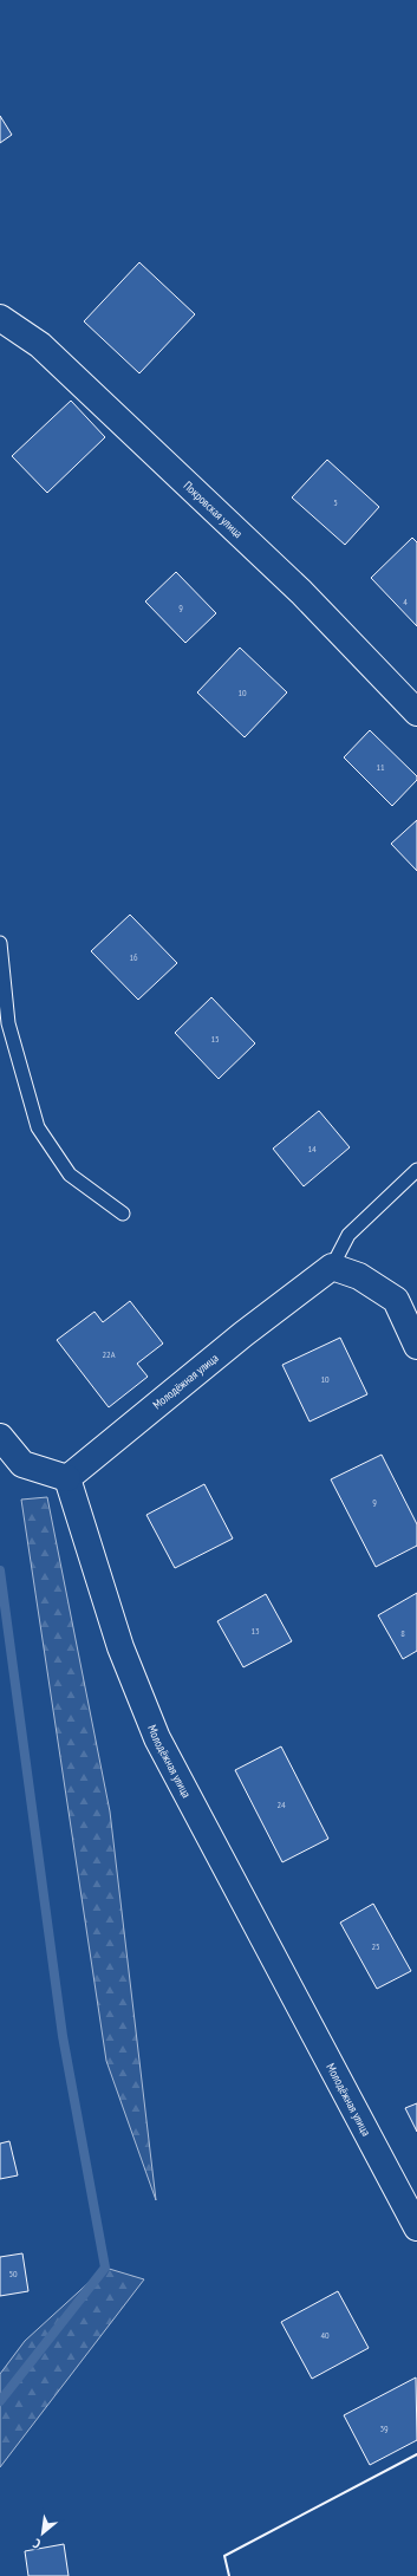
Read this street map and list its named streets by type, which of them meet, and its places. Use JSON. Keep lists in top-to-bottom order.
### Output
{
  "streets": {
    "street": ["Покровская улица", "Молодёжная улица"]
  },
  "house_numbers": [
    "5",
    "4",
    "9",
    "10",
    "11",
    "16",
    "15",
    "14",
    "22А",
    "10",
    "9",
    "13",
    "8",
    "24",
    "25",
    "50",
    "40",
    "39"
  ],
  "north": "bottom left"
}
